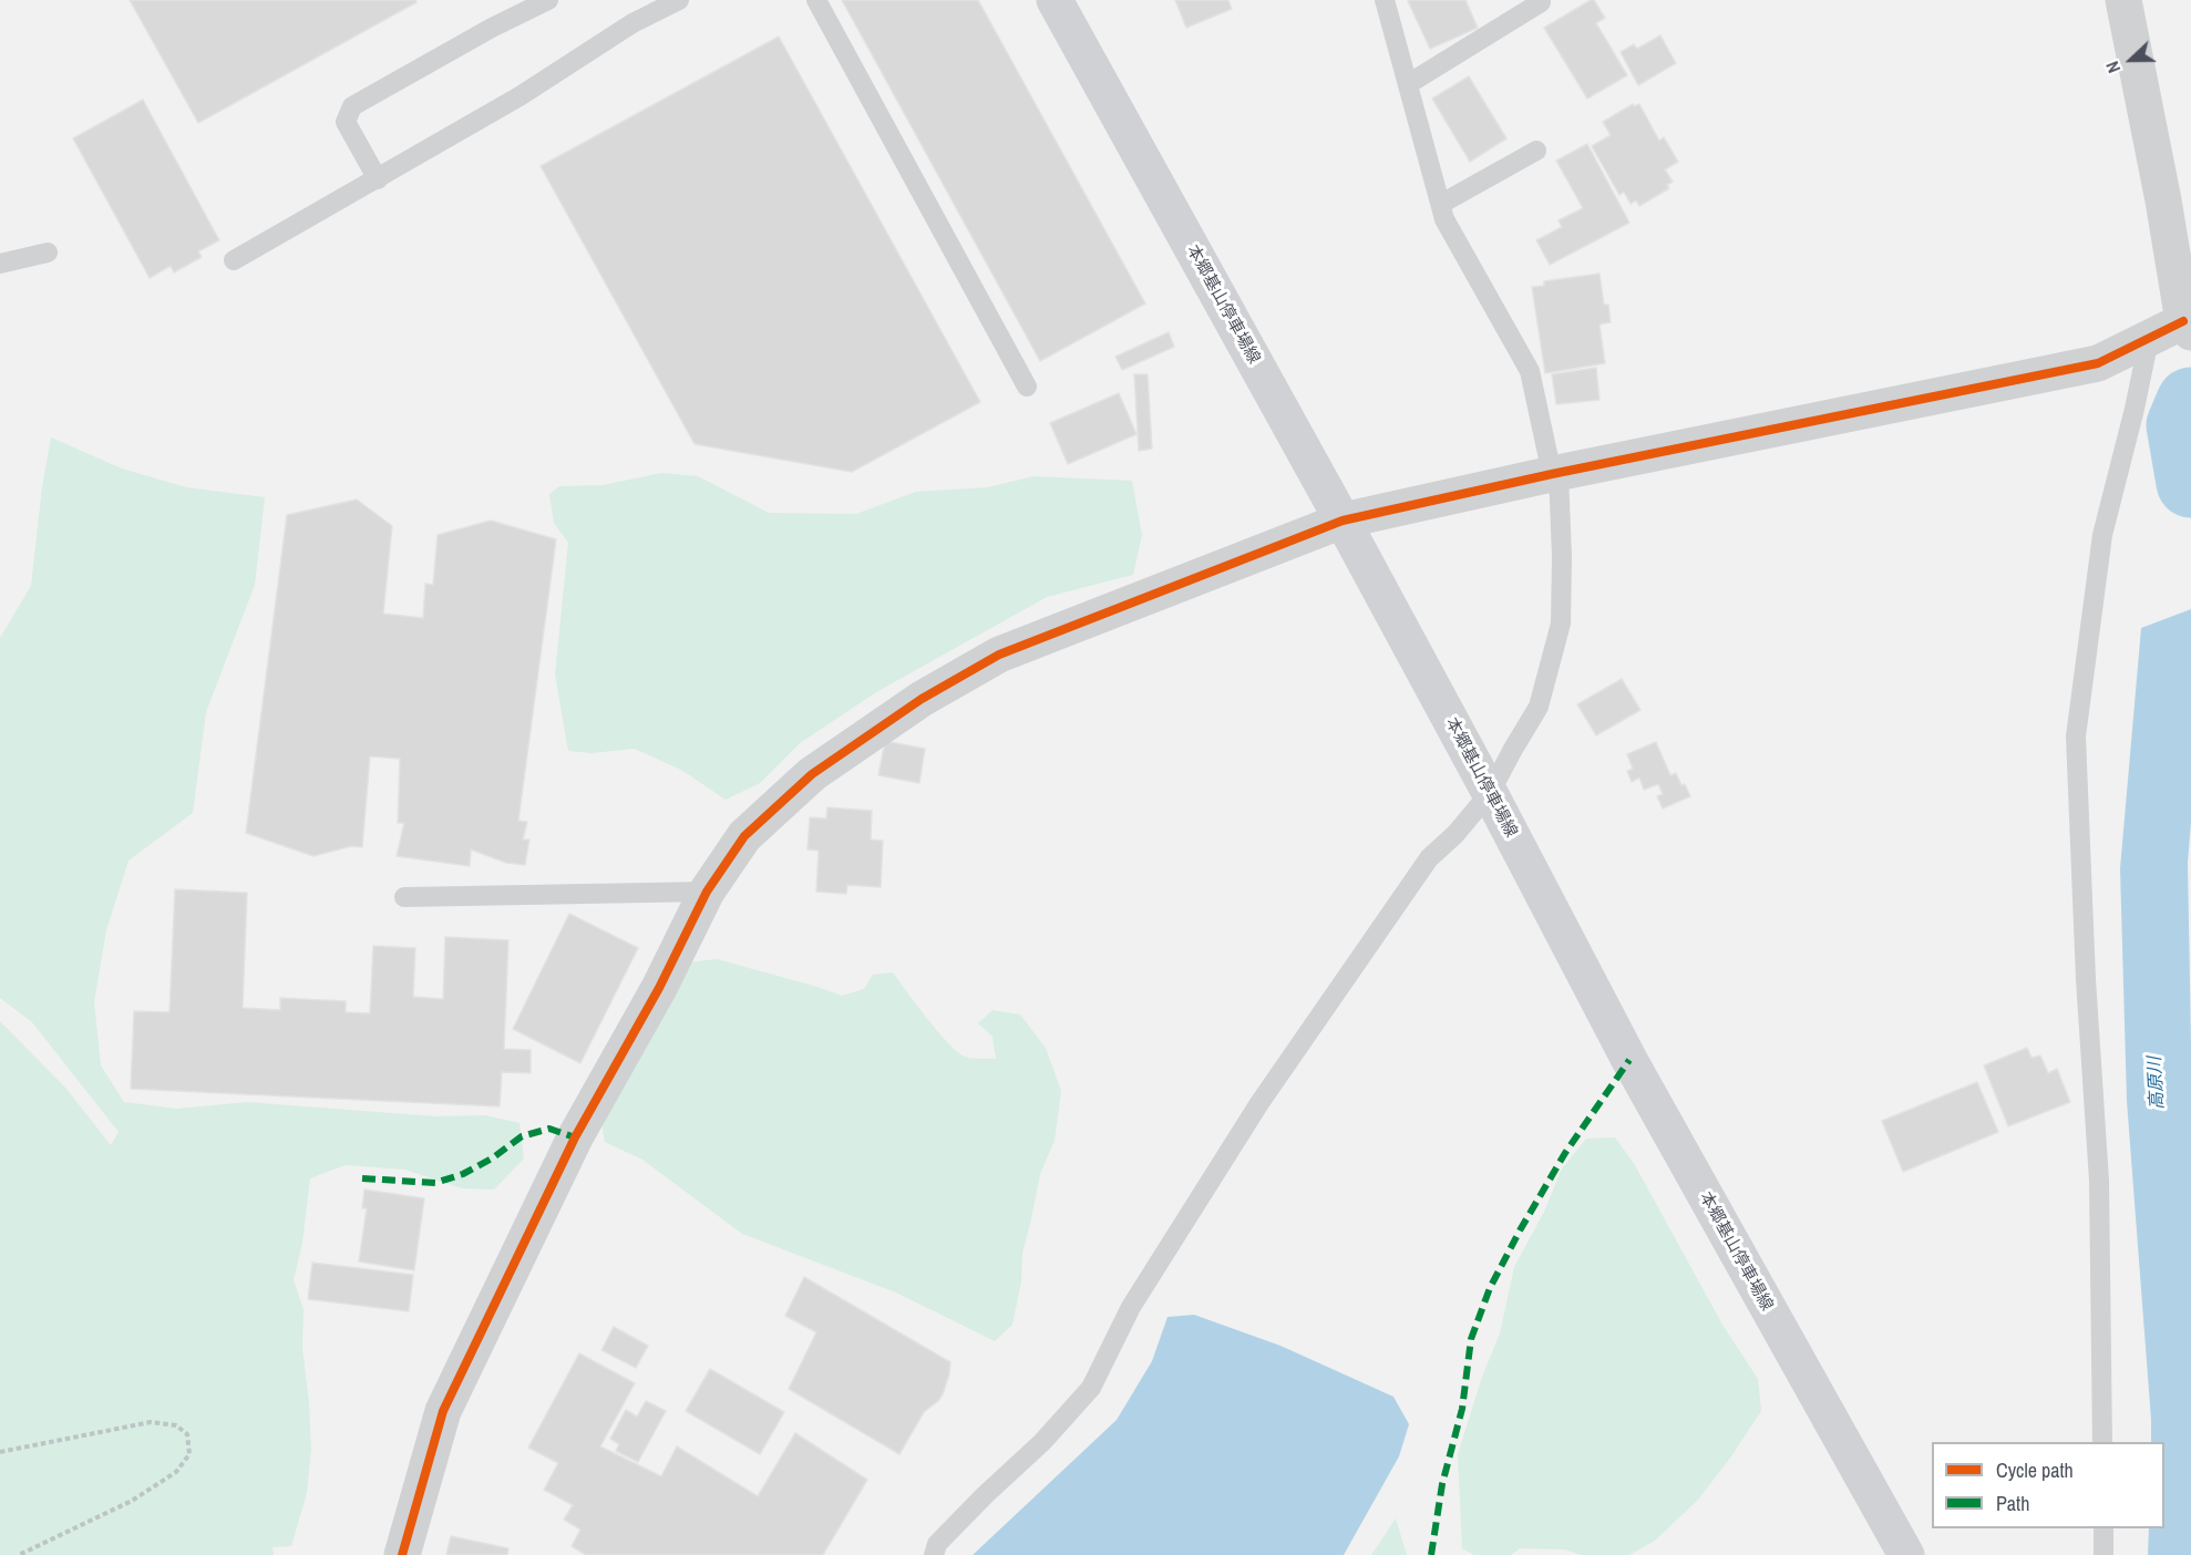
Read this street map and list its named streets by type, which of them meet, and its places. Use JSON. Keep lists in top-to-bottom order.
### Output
{
  "streets": {
    "main road": ["本郷基山停車場線"]
  },
  "water": ["高原川"],
  "legend": ["Cycle path", "Path"],
  "north": "left"
}
